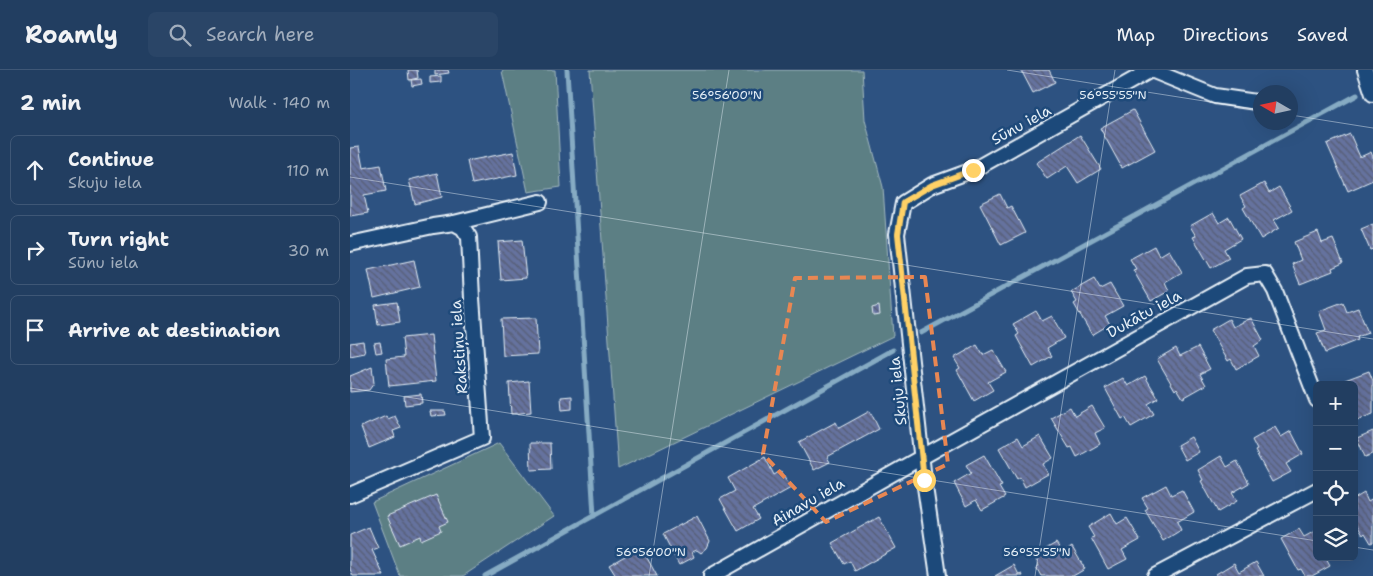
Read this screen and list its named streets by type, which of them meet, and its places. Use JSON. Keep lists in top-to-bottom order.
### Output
{
  "streets": {
    "street": [
      "Sūnu iela",
      "Dukātu iela",
      "Rakstiņu iela",
      "Skuju iela",
      "Ainavu iela"
    ]
  },
  "crossings": [
    ["Sūnu iela", "Skuju iela"],
    ["Dukātu iela", "Skuju iela"],
    ["Dukātu iela", "Ainavu iela"],
    ["Skuju iela", "Ainavu iela"]
  ],
  "north": "left",
  "page": {
    "header": "Roamly",
    "search": "Search here",
    "nav": ["Map", "Directions", "Saved"],
    "heading": ["2 min", "Walk · 140 m"],
    "list": [
      ["Continue", "Skuju iela", "110 m"],
      ["Turn right", "Sūnu iela", "30 m"],
      "Arrive at destination"
    ],
    "map_buttons": ["+", "−"]
  },
  "coordinates": ["56°56'00\"N", "56°55'55\"N"]
}
